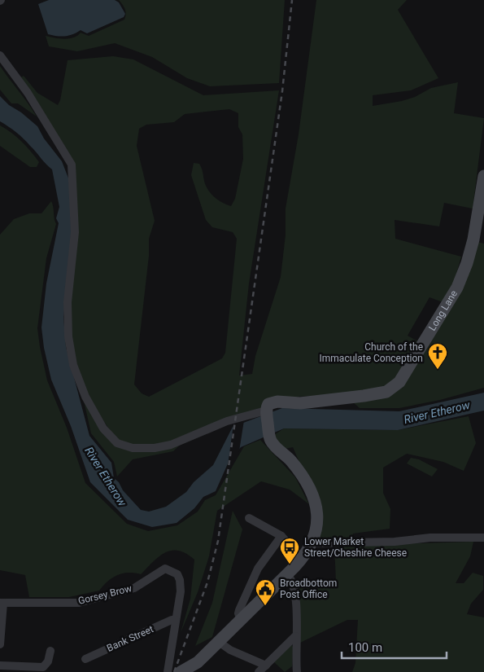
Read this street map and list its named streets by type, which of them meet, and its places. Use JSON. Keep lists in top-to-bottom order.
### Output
{
  "streets": {
    "street": ["Long Lane", "Gorsey Brow", "Bank Street"]
  },
  "crossings": [
    ["Gorsey Brow", "Bank Street"]
  ],
  "water": ["River Etherow"],
  "places": {
    "church": ["Church of the Immaculate Conception"],
    "bus stop": ["Lower Market Street/Cheshire Cheese"],
    "public building": ["Broadbottom Post Office"]
  },
  "scale_bar": "100 m"
}
